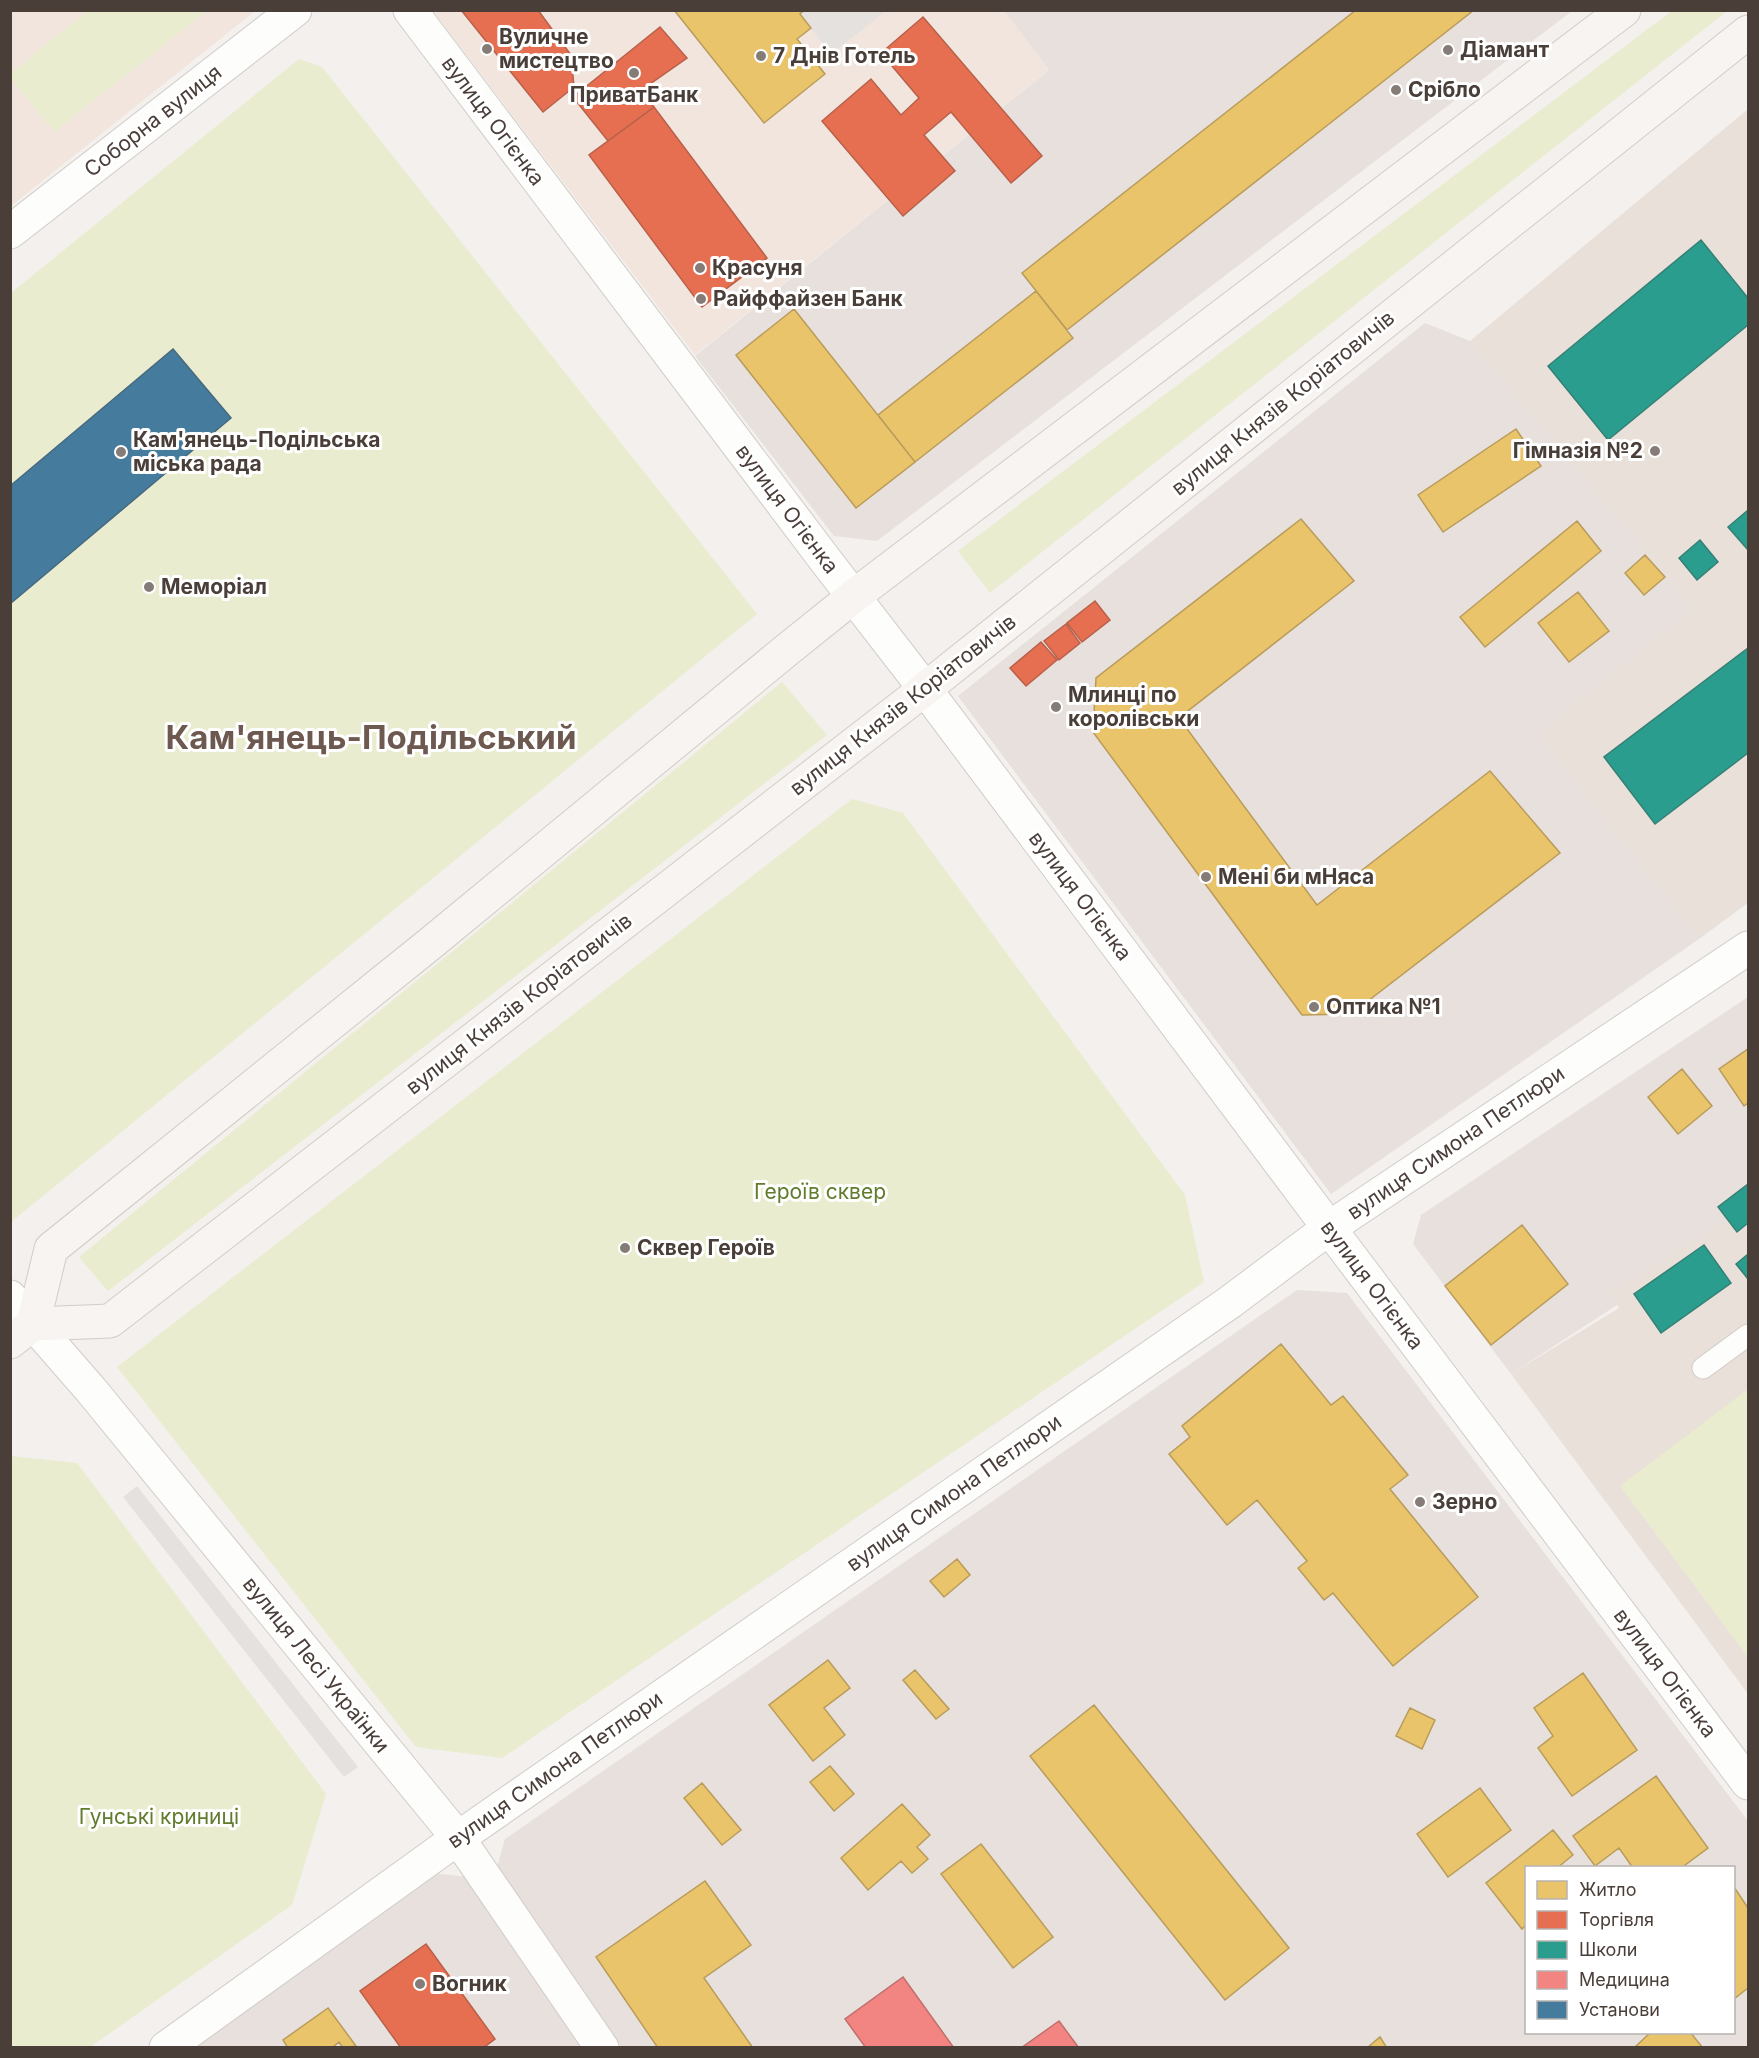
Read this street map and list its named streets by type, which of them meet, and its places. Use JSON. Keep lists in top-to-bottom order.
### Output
{
  "streets": {
    "main road": ["вулиця Князів Коріатовичів"],
    "street": [
      "Соборна вулиця",
      "вулиця Огієнка",
      "вулиця Симона Петлюри",
      "вулиця Лесі Українки"
    ]
  },
  "crossings": [
    ["вулиця Огієнка", "вулиця Князів Коріатовичів"],
    ["вулиця Огієнка", "вулиця Симона Петлюри"],
    ["вулиця Князів Коріатовичів", "вулиця Лесі Українки"],
    ["вулиця Симона Петлюри", "вулиця Лесі Українки"]
  ],
  "districts": ["Кам'янець-Подільський"],
  "parks": ["Героїв сквер", "Гунські криниці"],
  "places": [
    "Вуличне мистецтво",
    "Діамант",
    "7 Днів Готель",
    "ПриватБанк",
    "Срібло",
    "Красуня",
    "Райффайзен Банк",
    "Гімназія №2",
    "Кам'янець-Подільська міська рада",
    "Меморіал",
    "Млинці по королівськи",
    "Мені би мНяса",
    "Оптика №1",
    "Сквер Героїв",
    "Зерно",
    "Вогник"
  ],
  "legend": [
    "Житло",
    "Торгівля",
    "Школи",
    "Медицина",
    "Установи"
  ]
}
